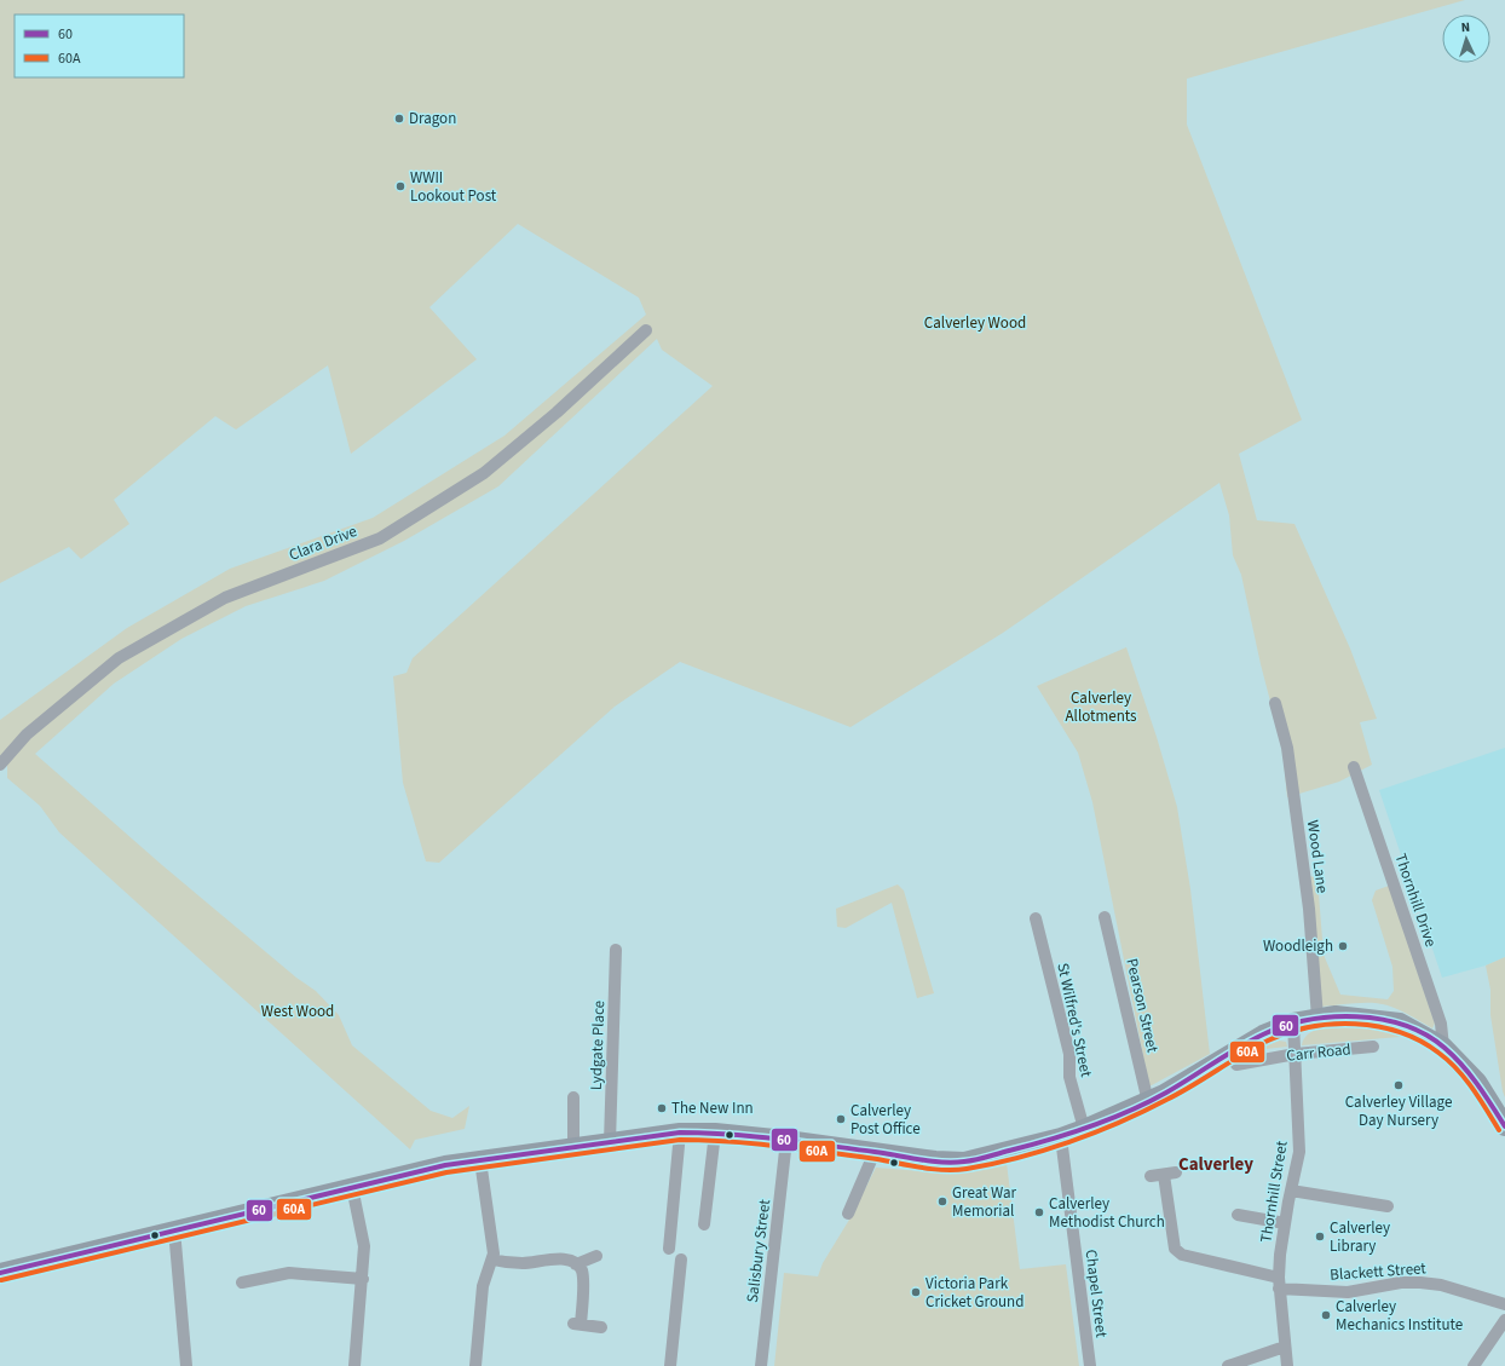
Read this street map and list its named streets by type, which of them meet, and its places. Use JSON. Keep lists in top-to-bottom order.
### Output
{
  "streets": {
    "main road": ["Carr Road"],
    "street": [
      "Clara Drive",
      "Wood Lane",
      "Thornhill Drive",
      "Pearson Street",
      "St Wilfred's Street",
      "Lydgate Place",
      "Thornhill Street",
      "Salisbury Street",
      "Blackett Street",
      "Chapel Street"
    ]
  },
  "crossings": [
    ["Wood Lane", "Carr Road"],
    ["Thornhill Drive", "Carr Road"],
    ["Pearson Street", "Carr Road"],
    ["St Wilfred's Street", "Carr Road"],
    ["Lydgate Place", "Carr Road"],
    ["Carr Road", "Thornhill Street"],
    ["Carr Road", "Salisbury Street"],
    ["Carr Road", "Chapel Street"],
    ["Thornhill Street", "Blackett Street"]
  ],
  "districts": ["Calverley"],
  "parks": ["Calverley Wood", "Calverley Allotments", "West Wood"],
  "places": [
    "Dragon",
    "WWII Lookout Post",
    "Woodleigh",
    "Calverley Village Day Nursery",
    "The New Inn",
    "Calverley Post Office",
    "Great War Memorial",
    "Calverley Methodist Church",
    "Calverley Library",
    "Victoria Park Cricket Ground",
    "Calverley Mechanics Institute"
  ],
  "lines": ["transit line 60", "transit line 60A"],
  "legend": ["60", "60A"],
  "north": "top"
}
